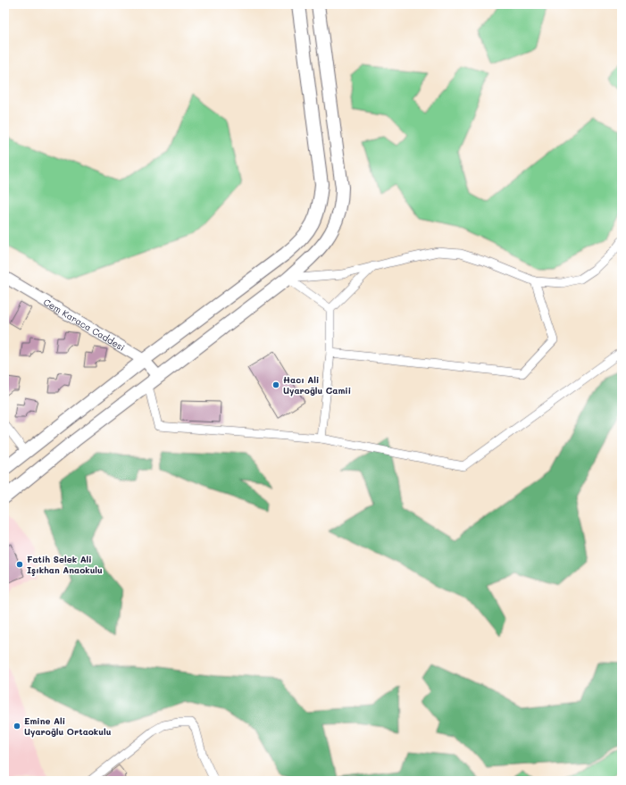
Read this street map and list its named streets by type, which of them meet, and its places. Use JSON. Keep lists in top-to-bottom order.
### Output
{
  "streets": {
    "street": ["Cem Karaca Caddesi"]
  },
  "places": ["Hacı Ali Uyaroğlu Camii", "Fatih Selek Ali Işıkhan Anaokulu", "Emine Ali Uyaroğlu Ortaokulu"]
}
